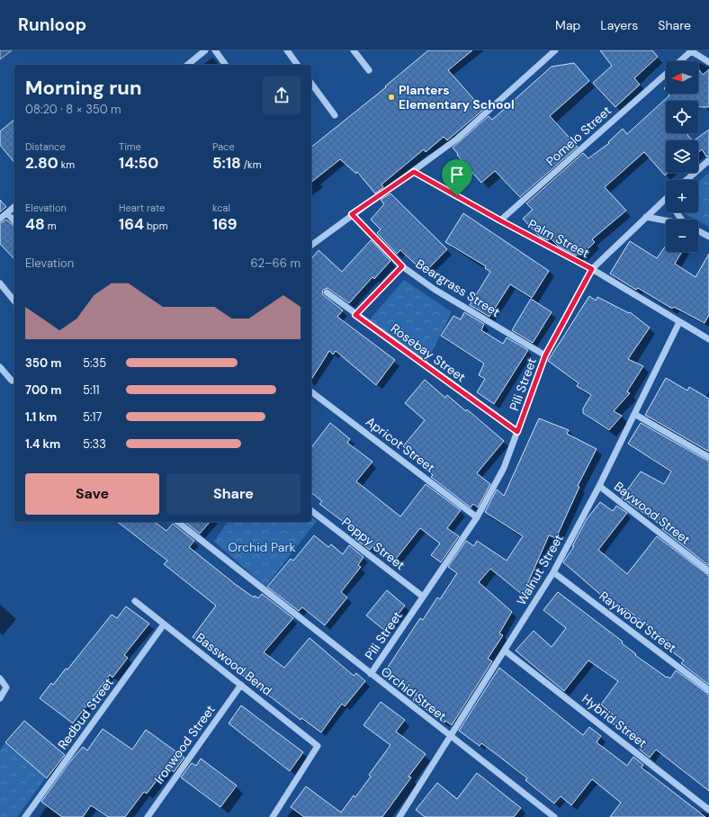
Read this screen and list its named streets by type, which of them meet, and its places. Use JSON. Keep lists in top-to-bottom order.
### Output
{
  "streets": {
    "street": [
      "Pomelo Street",
      "Palm Street",
      "Beargrass Street",
      "Rosebay Street",
      "Pili Street",
      "Apricot Street",
      "Baywood Street",
      "Poppy Street",
      "Walnut Street",
      "Raywood Street",
      "Basswood Bend",
      "Orchid Street",
      "Redbud Street",
      "Hybrid Street",
      "Ironwood Street"
    ]
  },
  "crossings": [
    ["Pomelo Street", "Palm Street"],
    ["Palm Street", "Pili Street"],
    ["Palm Street", "Walnut Street"],
    ["Beargrass Street", "Pili Street"],
    ["Rosebay Street", "Pili Street"],
    ["Pili Street", "Apricot Street"],
    ["Pili Street", "Poppy Street"],
    ["Pili Street", "Orchid Street"],
    ["Baywood Street", "Walnut Street"],
    ["Walnut Street", "Raywood Street"],
    ["Walnut Street", "Orchid Street"],
    ["Walnut Street", "Hybrid Street"],
    ["Basswood Bend", "Redbud Street"],
    ["Basswood Bend", "Ironwood Street"]
  ],
  "parks": ["Orchid Park"],
  "places": ["Planters Elementary School"],
  "north": "left",
  "page": {
    "header": "Runloop",
    "nav": ["Map", "Layers", "Share"],
    "map_buttons": ["+", "−"],
    "heading": ["Morning run", "08:20 · 8 × 350 m"],
    "stats": [
      ["Distance", "2.80 km"],
      ["Time", "14:50"],
      ["Pace", "5:18 /km"],
      ["Elevation", "48 m"],
      ["Heart rate", "164 bpm"],
      ["kcal", "169"]
    ],
    "chart": ["Elevation", "62–66 m"],
    "list": [
      {
        "name": "350 m",
        "note": "5:35"
      },
      {
        "name": "700 m",
        "note": "5:11"
      },
      {
        "name": "1.1 km",
        "note": "5:17"
      },
      {
        "name": "1.4 km",
        "note": "5:33"
      }
    ],
    "buttons": ["Save", "Share"]
  }
}
